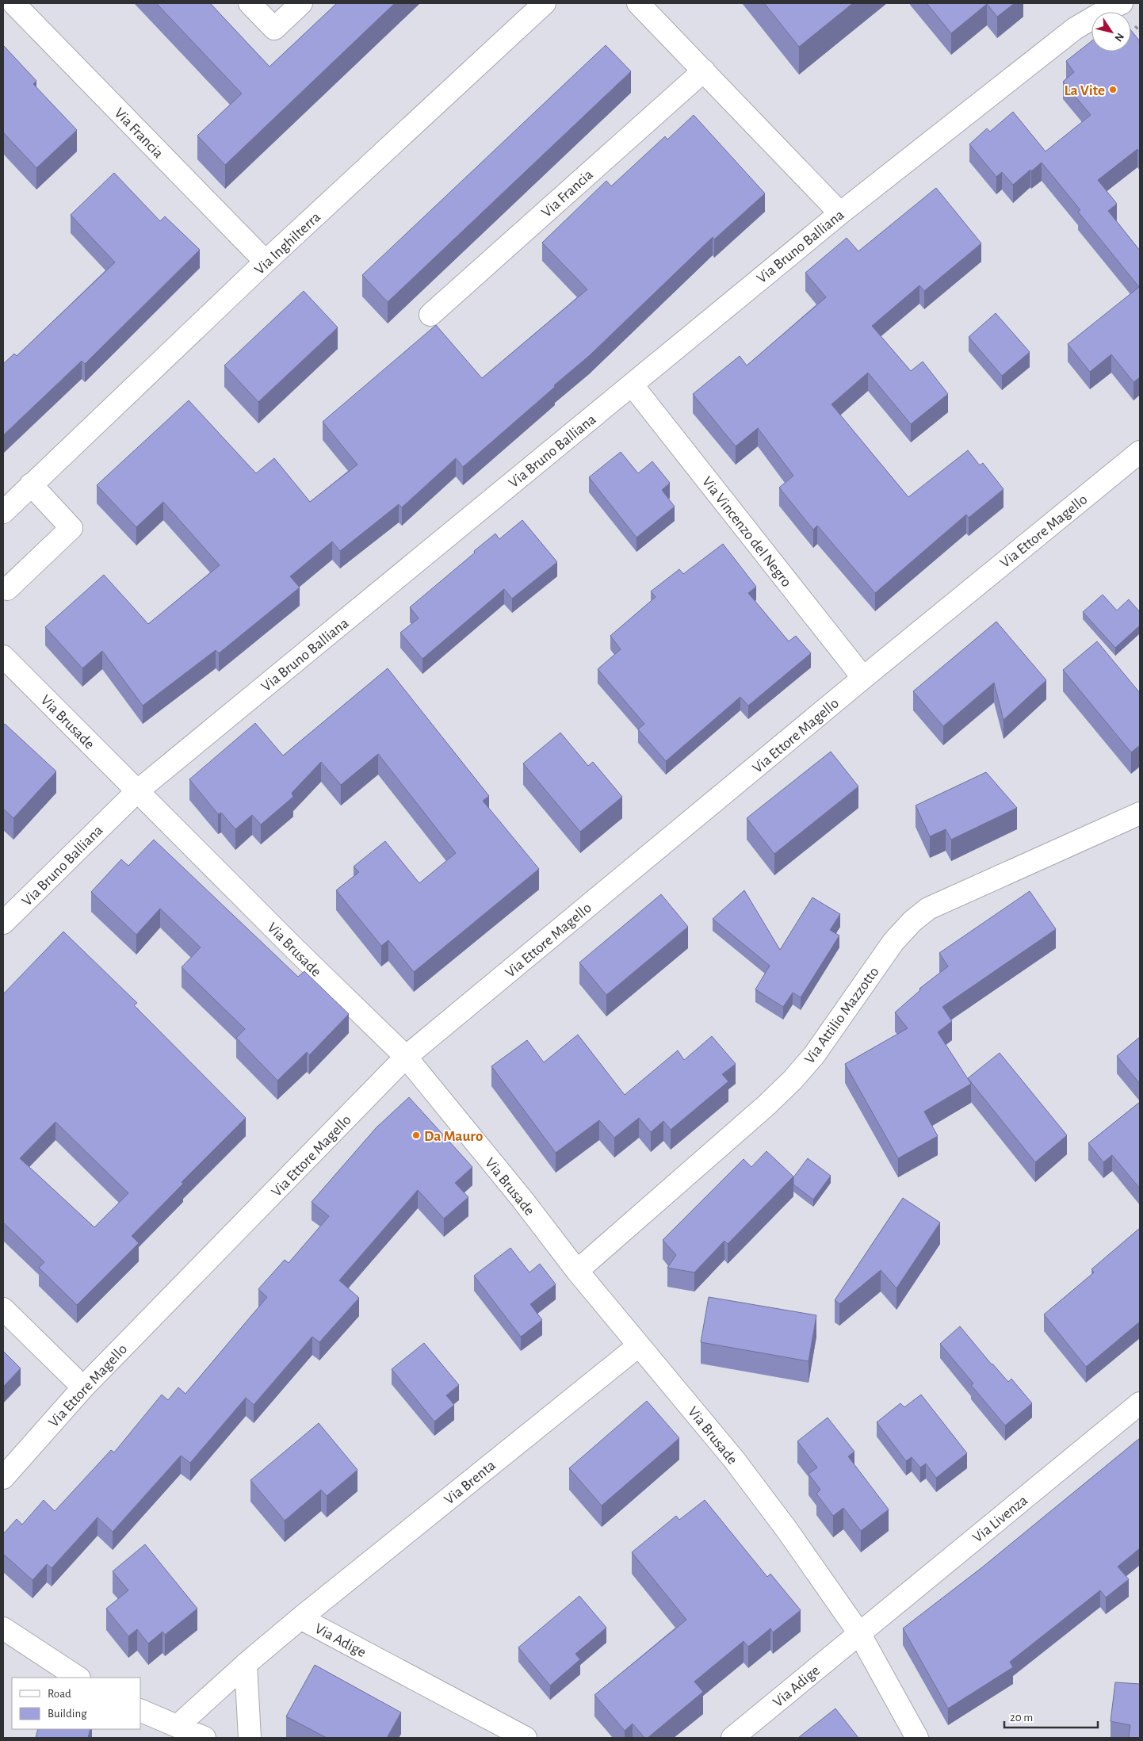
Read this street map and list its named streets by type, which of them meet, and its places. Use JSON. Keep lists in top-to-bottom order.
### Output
{
  "streets": {
    "street": [
      "Via Francia",
      "Via Inghilterra",
      "Via Bruno Balliana",
      "Via Ettore Magello",
      "Via Vincenzo del Negro",
      "Via Brusade",
      "Via Attilio Mazzotto",
      "Via Brenta",
      "Via Livenza",
      "Via Adige"
    ]
  },
  "crossings": [
    ["Via Francia", "Via Inghilterra"],
    ["Via Bruno Balliana", "Via Vincenzo del Negro"],
    ["Via Bruno Balliana", "Via Brusade"],
    ["Via Ettore Magello", "Via Vincenzo del Negro"],
    ["Via Ettore Magello", "Via Brusade"],
    ["Via Brusade", "Via Attilio Mazzotto"],
    ["Via Brusade", "Via Brenta"],
    ["Via Brusade", "Via Livenza"],
    ["Via Brusade", "Via Adige"],
    ["Via Brenta", "Via Adige"],
    ["Via Livenza", "Via Adige"]
  ],
  "places": ["La Vite", "Da Mauro"],
  "legend": ["Road", "Building"],
  "scale_bar": "20 m",
  "north": "bottom right"
}
